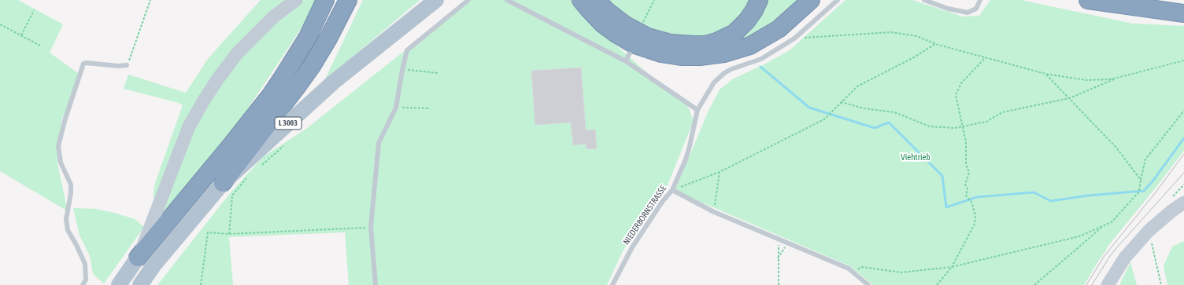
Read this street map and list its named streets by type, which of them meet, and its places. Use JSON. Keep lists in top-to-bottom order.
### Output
{
  "streets": {
    "main road": ["L 3003"],
    "lane": ["NIEDERBORNSTRASSE"]
  },
  "parks": ["Viehtrieb"]
}
